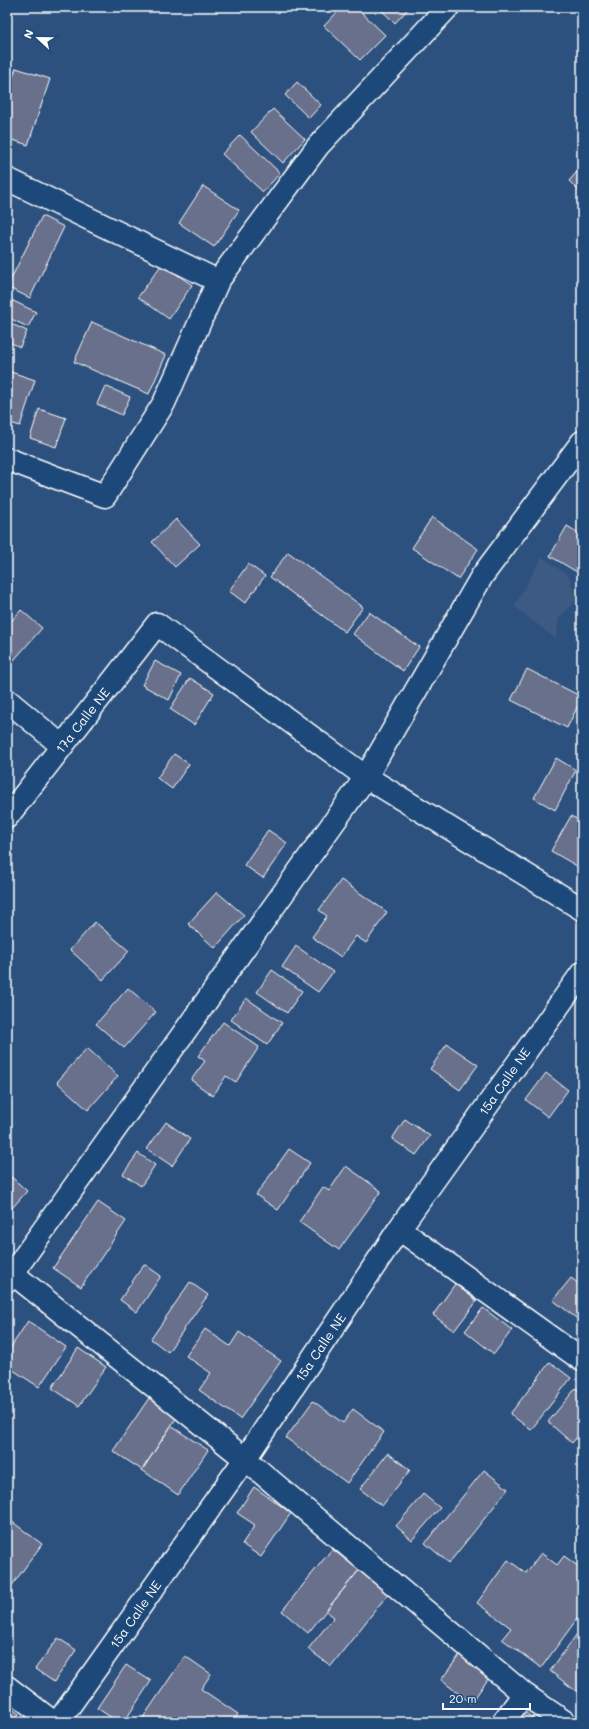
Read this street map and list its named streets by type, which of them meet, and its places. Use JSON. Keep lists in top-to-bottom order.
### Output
{
  "streets": {
    "street": ["17a Calle NE", "15a Calle NE"]
  },
  "scale_bar": "20 m",
  "north": "left"
}
